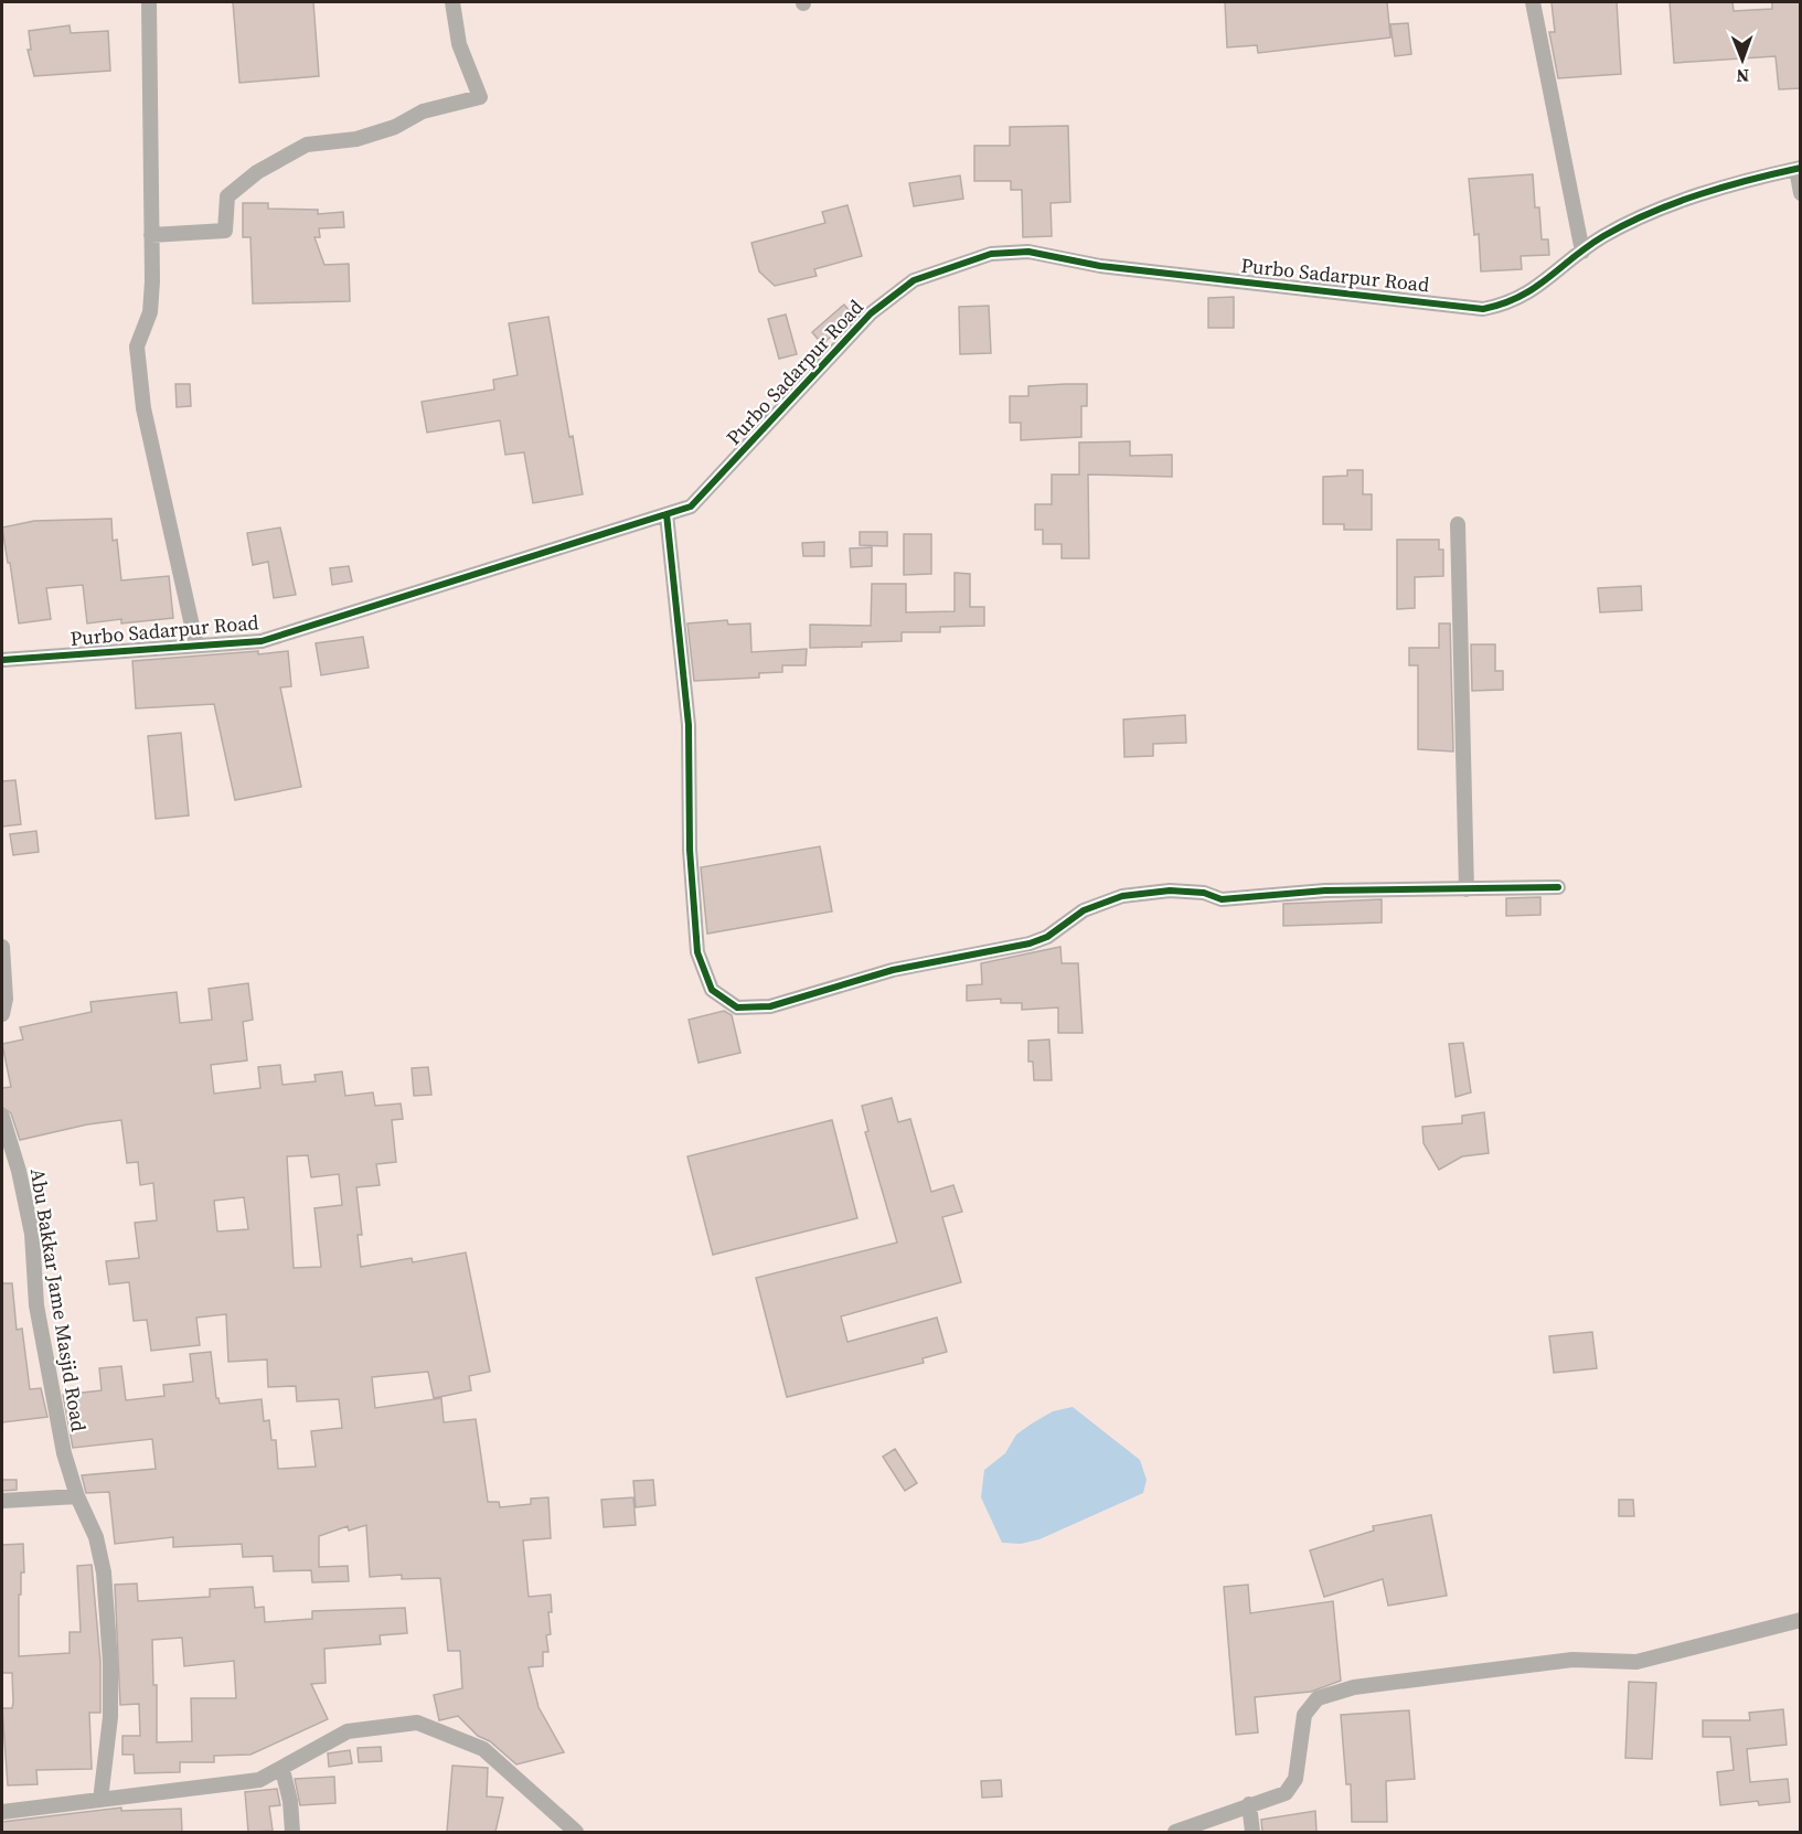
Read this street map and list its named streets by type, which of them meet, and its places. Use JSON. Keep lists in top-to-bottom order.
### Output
{
  "streets": {
    "street": ["Purbo Sadarpur Road", "Abu Bakkar Jame Masjid Road"]
  },
  "north": "bottom"
}
